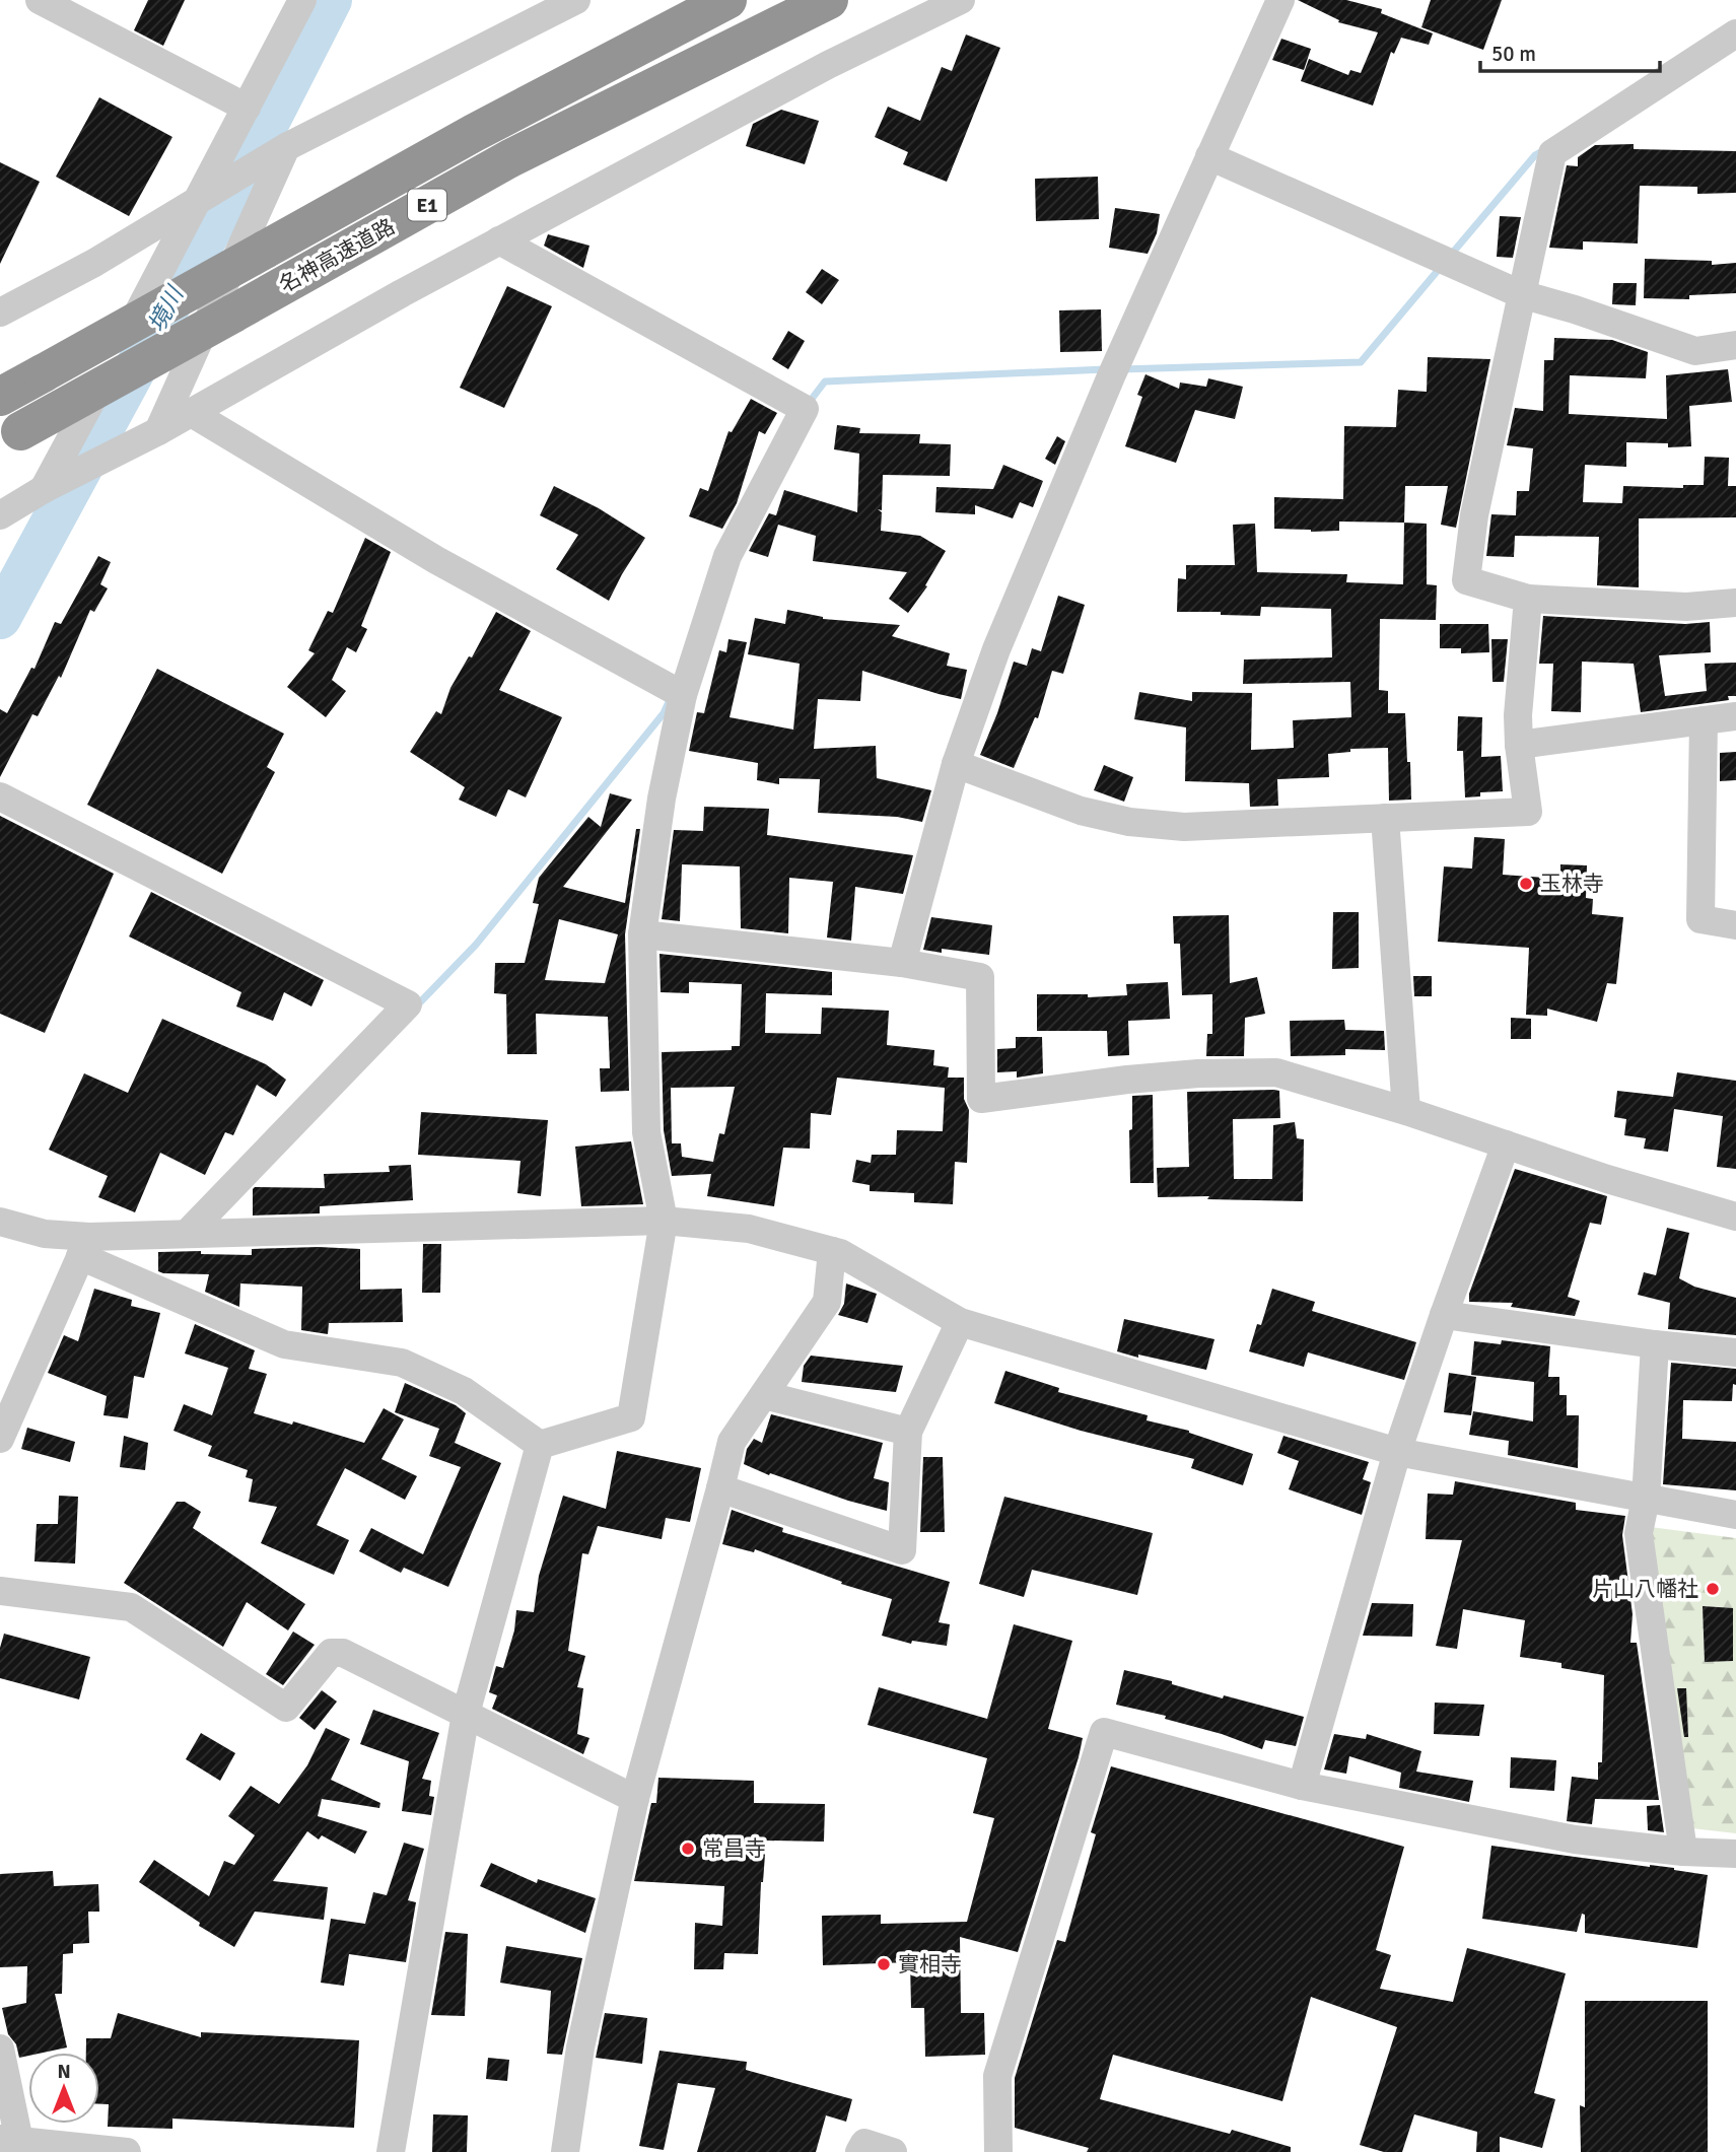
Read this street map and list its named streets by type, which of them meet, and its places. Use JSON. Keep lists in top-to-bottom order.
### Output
{
  "streets": {
    "highway": ["E1", "名神高速道路"]
  },
  "water": ["境川"],
  "places": [
    "玉林寺",
    "片山八幡社",
    "常昌寺",
    "實相寺"
  ],
  "scale_bar": "50 m",
  "north": "top"
}
